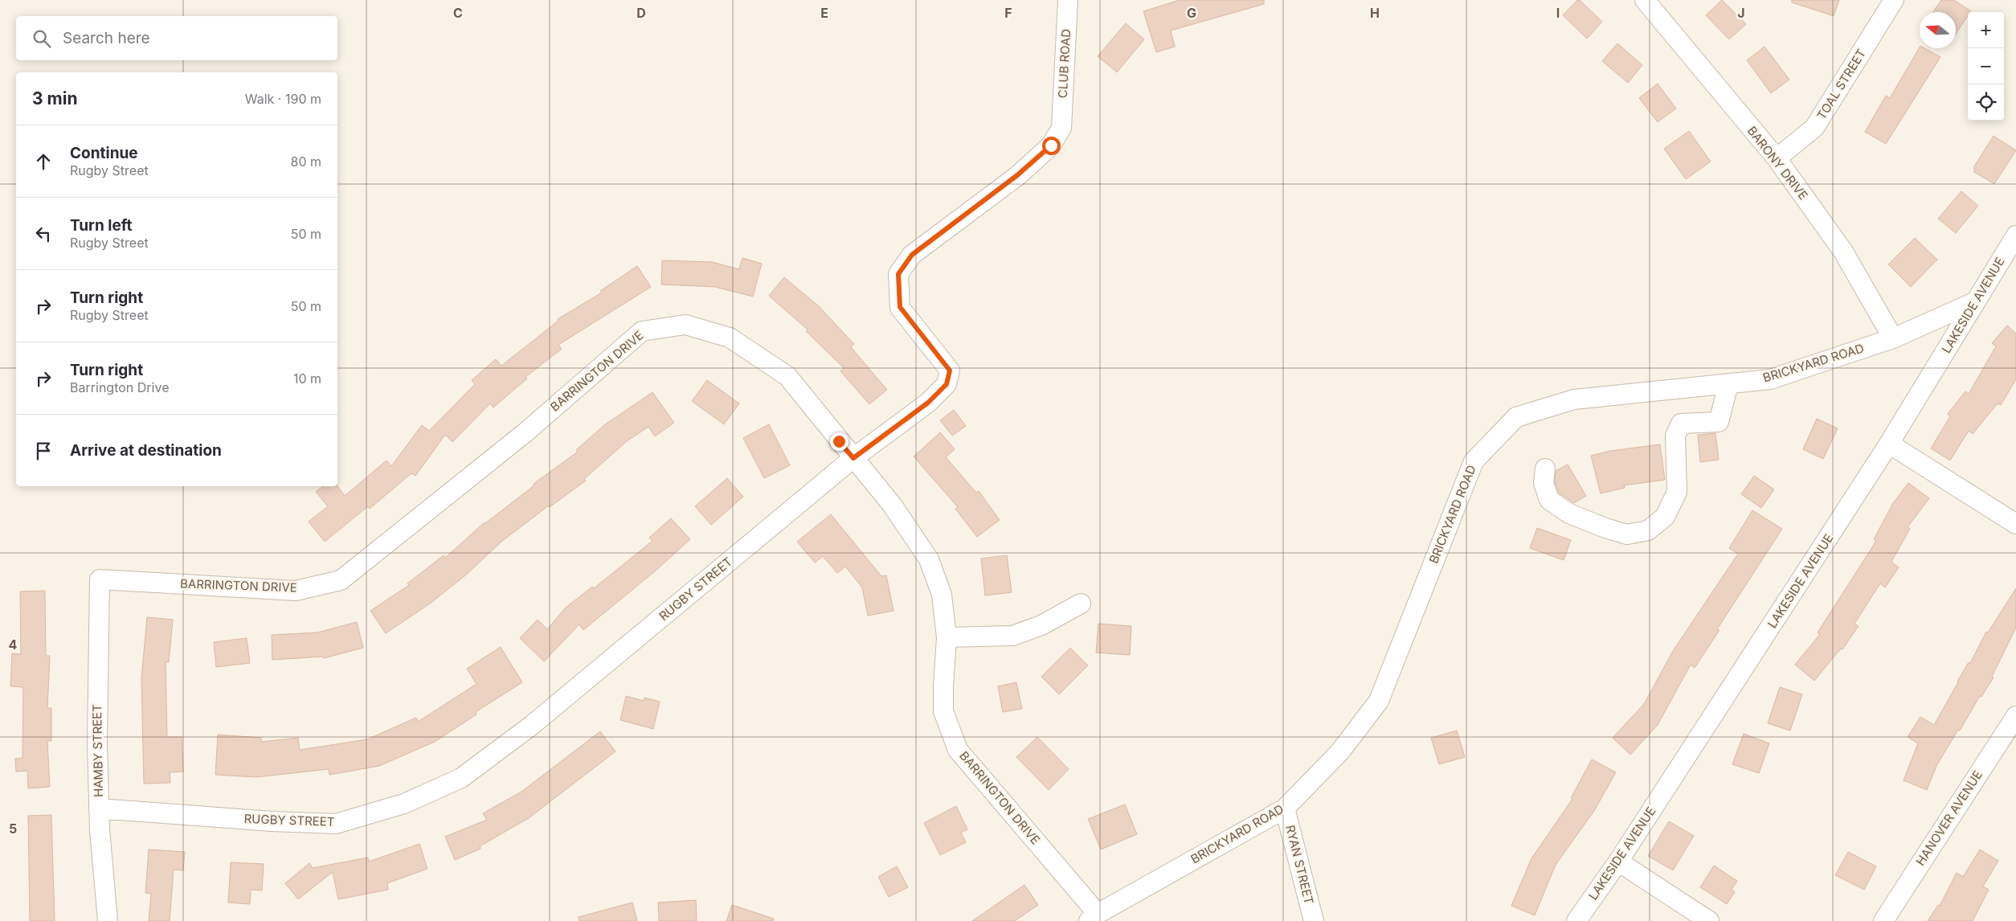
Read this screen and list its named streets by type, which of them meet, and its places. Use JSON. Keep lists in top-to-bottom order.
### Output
{
  "streets": {
    "street": [
      "CLUB ROAD",
      "TOAL STREET",
      "BARONY DRIVE",
      "LAKESIDE AVENUE",
      "BRICKYARD ROAD",
      "BARRINGTON DRIVE",
      "RUGBY STREET",
      "HAMBY STREET",
      "HANOVER AVENUE",
      "RYAN STREET"
    ]
  },
  "crossings": [
    ["CLUB ROAD", "RUGBY STREET"],
    ["TOAL STREET", "BARONY DRIVE"],
    ["BARONY DRIVE", "BRICKYARD ROAD"],
    ["LAKESIDE AVENUE", "BRICKYARD ROAD"],
    ["BRICKYARD ROAD", "BARRINGTON DRIVE"],
    ["BRICKYARD ROAD", "RYAN STREET"],
    ["BARRINGTON DRIVE", "RUGBY STREET"],
    ["BARRINGTON DRIVE", "HAMBY STREET"],
    ["RUGBY STREET", "HAMBY STREET"]
  ],
  "north": "left",
  "page": {
    "map_buttons": ["+", "−"],
    "search": "Search here",
    "heading": ["3 min", "Walk · 190 m"],
    "list": [
      ["Continue", "Rugby Street", "80 m"],
      ["Turn left", "Rugby Street", "50 m"],
      ["Turn right", "Rugby Street", "50 m"],
      ["Turn right", "Barrington Drive", "10 m"],
      "Arrive at destination"
    ]
  },
  "grid": {
    "columns": [
      "C",
      "D",
      "E",
      "F",
      "G",
      "H",
      "I",
      "J"
    ],
    "rows": ["4", "5"]
  }
}
